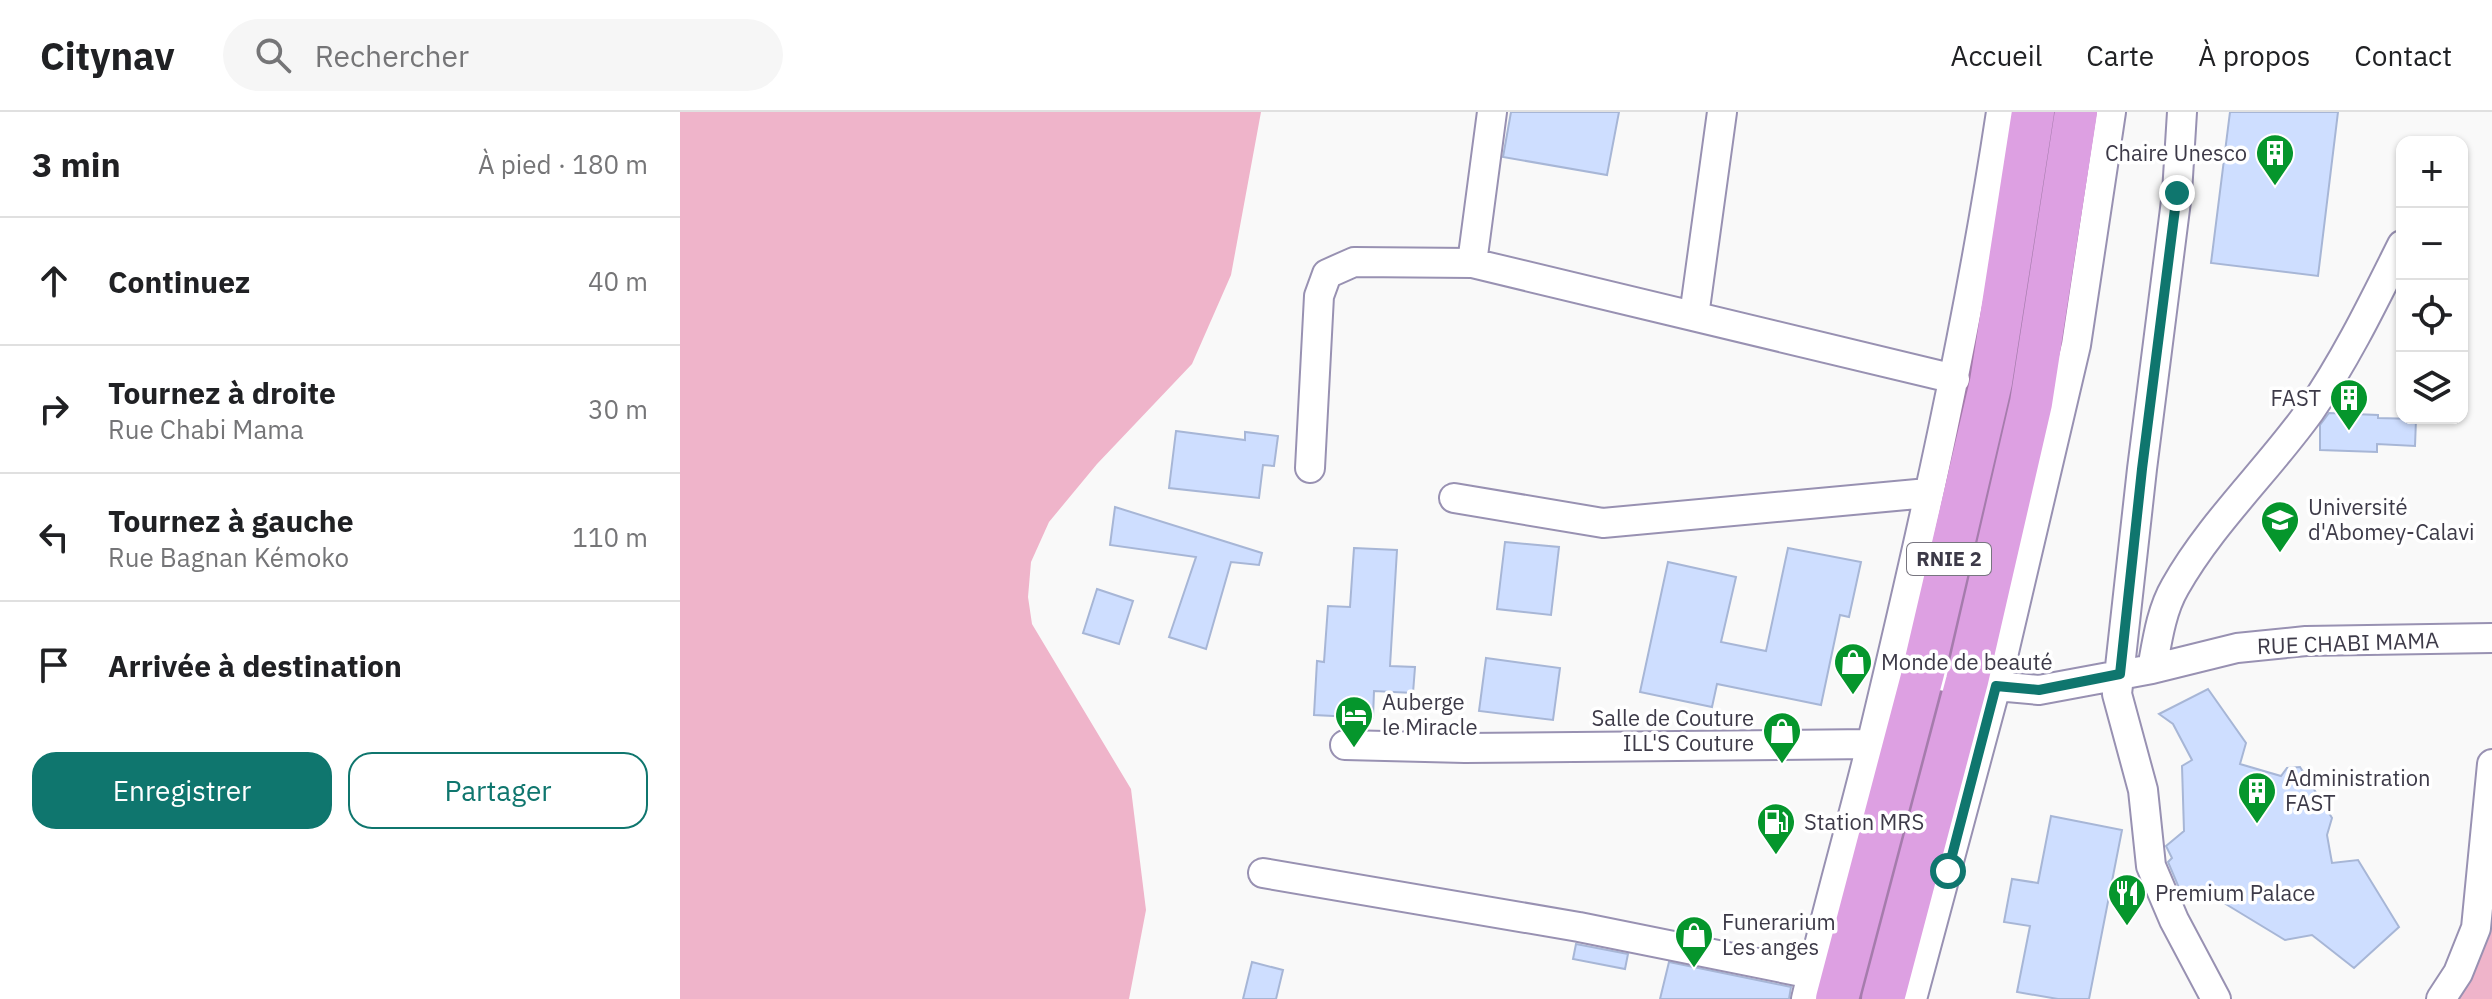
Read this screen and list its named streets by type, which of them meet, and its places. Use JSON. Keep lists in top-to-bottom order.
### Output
{
  "streets": {
    "highway": ["RNIE 2"],
    "street": ["RUE CHABI MAMA"]
  },
  "crossings": [
    ["RNIE 2", "RUE CHABI MAMA"]
  ],
  "places": {
    "building": ["Chaire Unesco", "FAST", "Administration FAST"],
    "school or university": ["Université d'Abomey-Calavi"],
    "shop": ["Monde de beauté", "Salle de Couture ILL'S Couture", "Funerarium Les anges"],
    "hotel": ["Auberge le Miracle"],
    "fuel station": ["Station MRS"],
    "restaurant": ["Premium Palace"]
  },
  "page": {
    "header": "Citynav",
    "search": "Rechercher",
    "nav": [
      "Accueil",
      "Carte",
      "À propos",
      "Contact"
    ],
    "heading": ["3 min", "À pied · 180 m"],
    "map_buttons": ["+", "−"],
    "list": [
      ["Continuez", "40 m"],
      ["Tournez à droite", "Rue Chabi Mama", "30 m"],
      ["Tournez à gauche", "Rue Bagnan Kémoko", "110 m"],
      "Arrivée à destination"
    ],
    "buttons": ["Enregistrer", "Partager"]
  }
}
